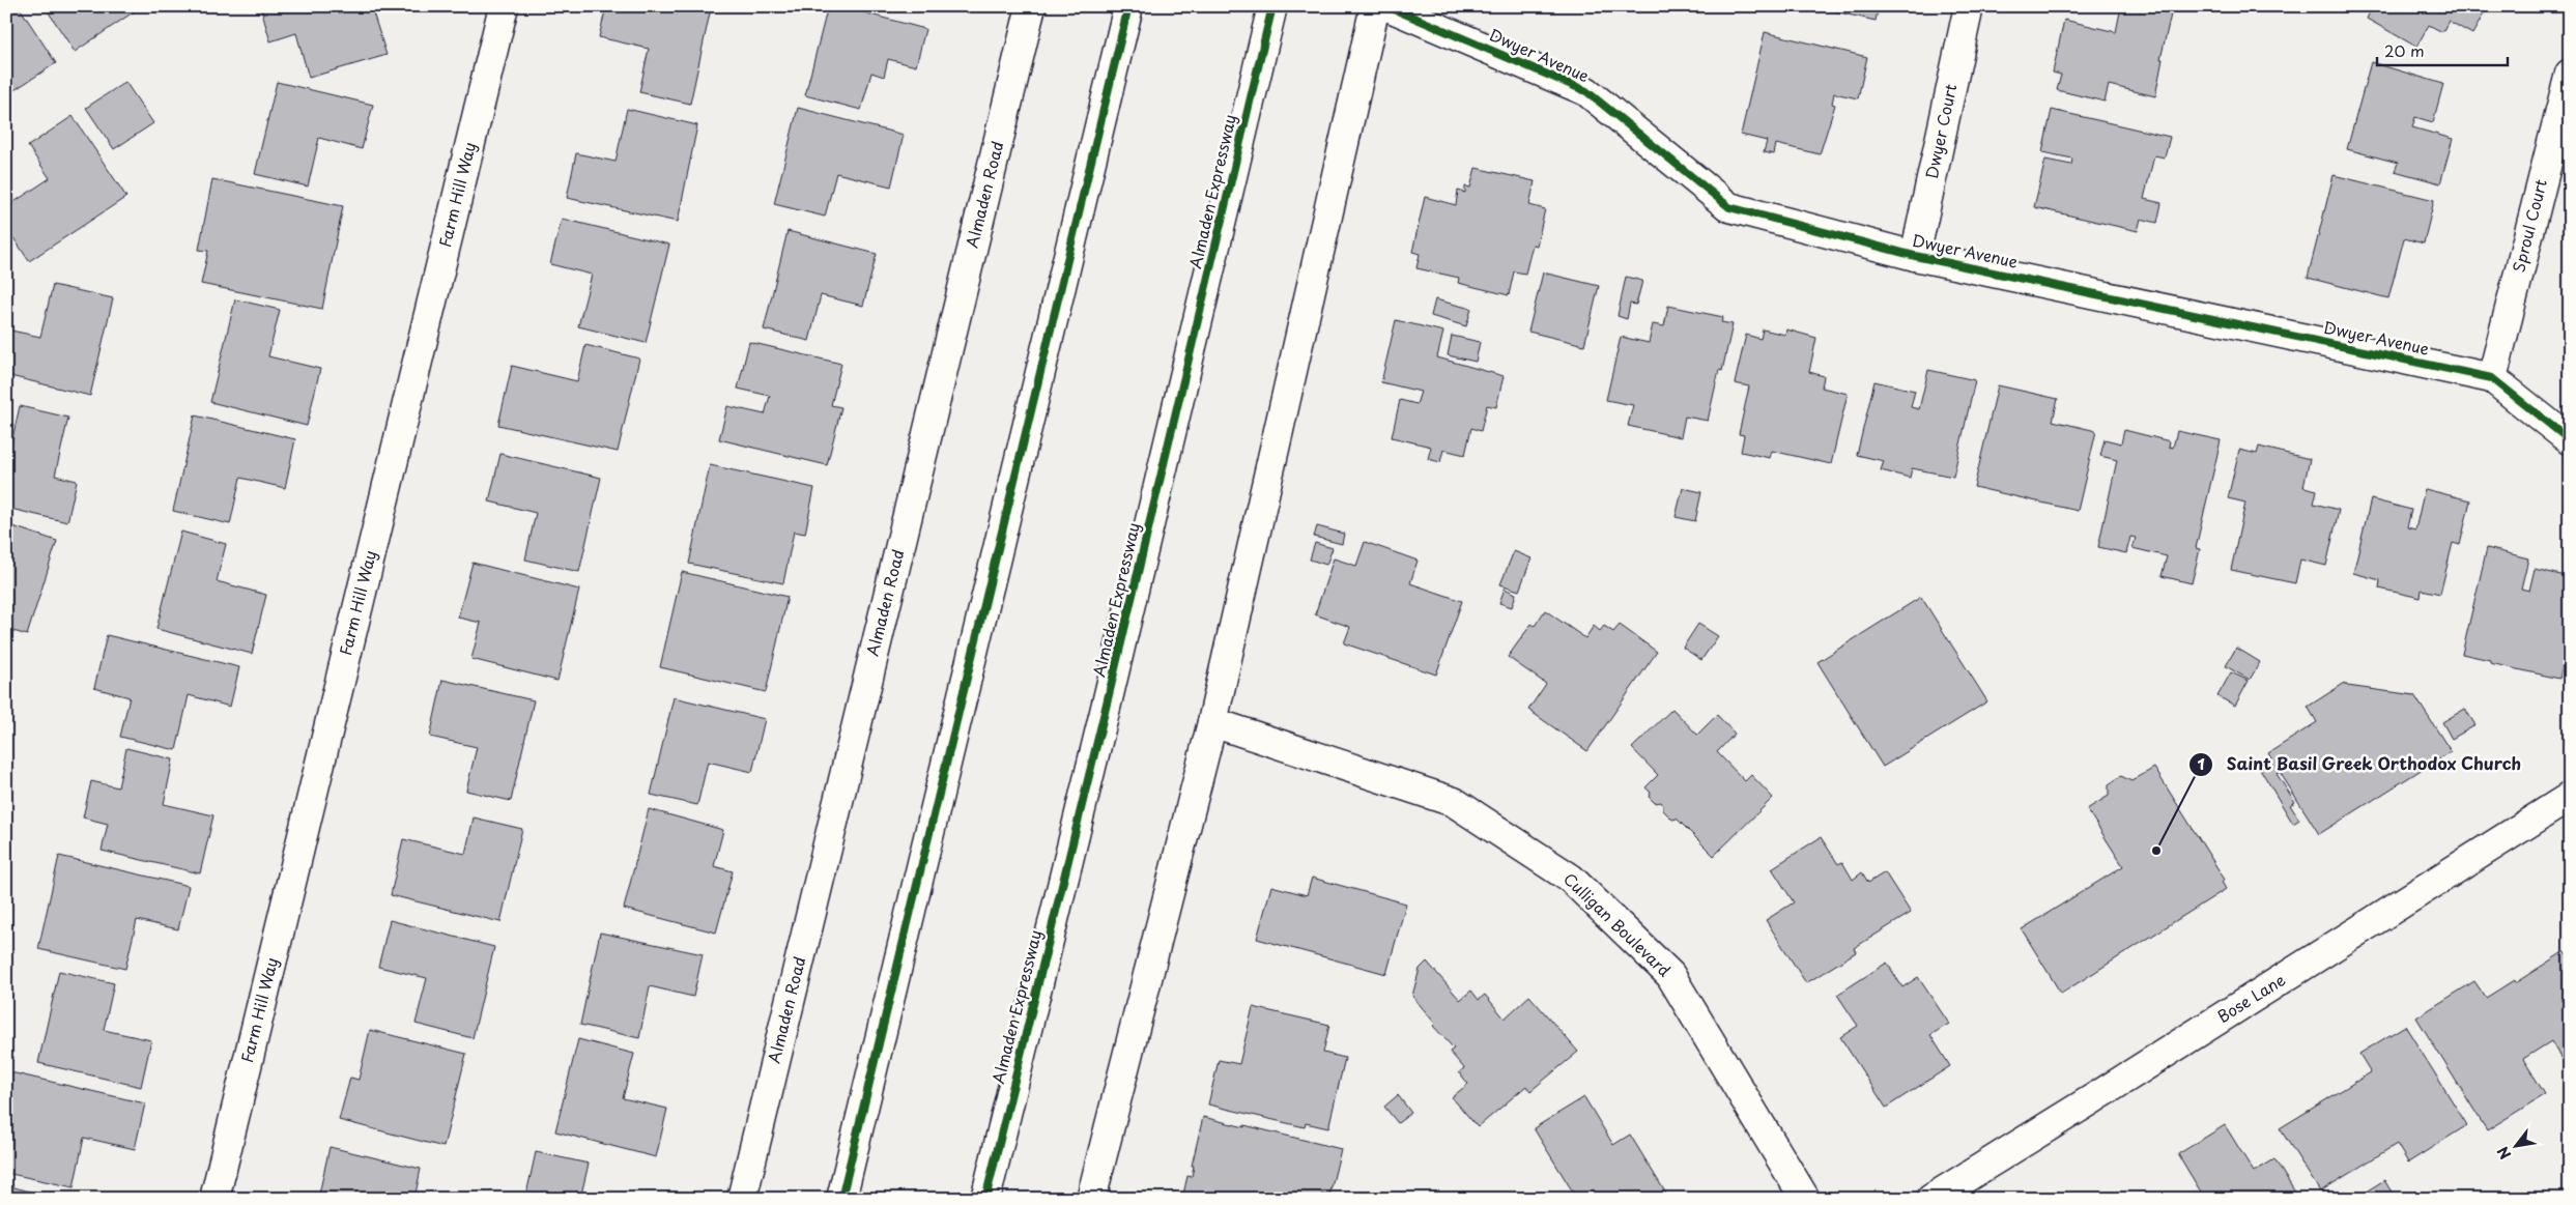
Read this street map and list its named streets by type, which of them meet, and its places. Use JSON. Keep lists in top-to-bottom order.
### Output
{
  "streets": {
    "street": [
      "Dwyer Avenue",
      "Dwyer Court",
      "Almaden Expressway",
      "Farm Hill Way",
      "Almaden Road",
      "Sproul Court",
      "Culligan Boulevard",
      "Bose Lane"
    ]
  },
  "crossings": [
    ["Dwyer Avenue", "Dwyer Court"],
    ["Dwyer Avenue", "Sproul Court"]
  ],
  "places": ["Saint Basil Greek Orthodox Church"],
  "scale_bar": "20 m",
  "north": "bottom left"
}
